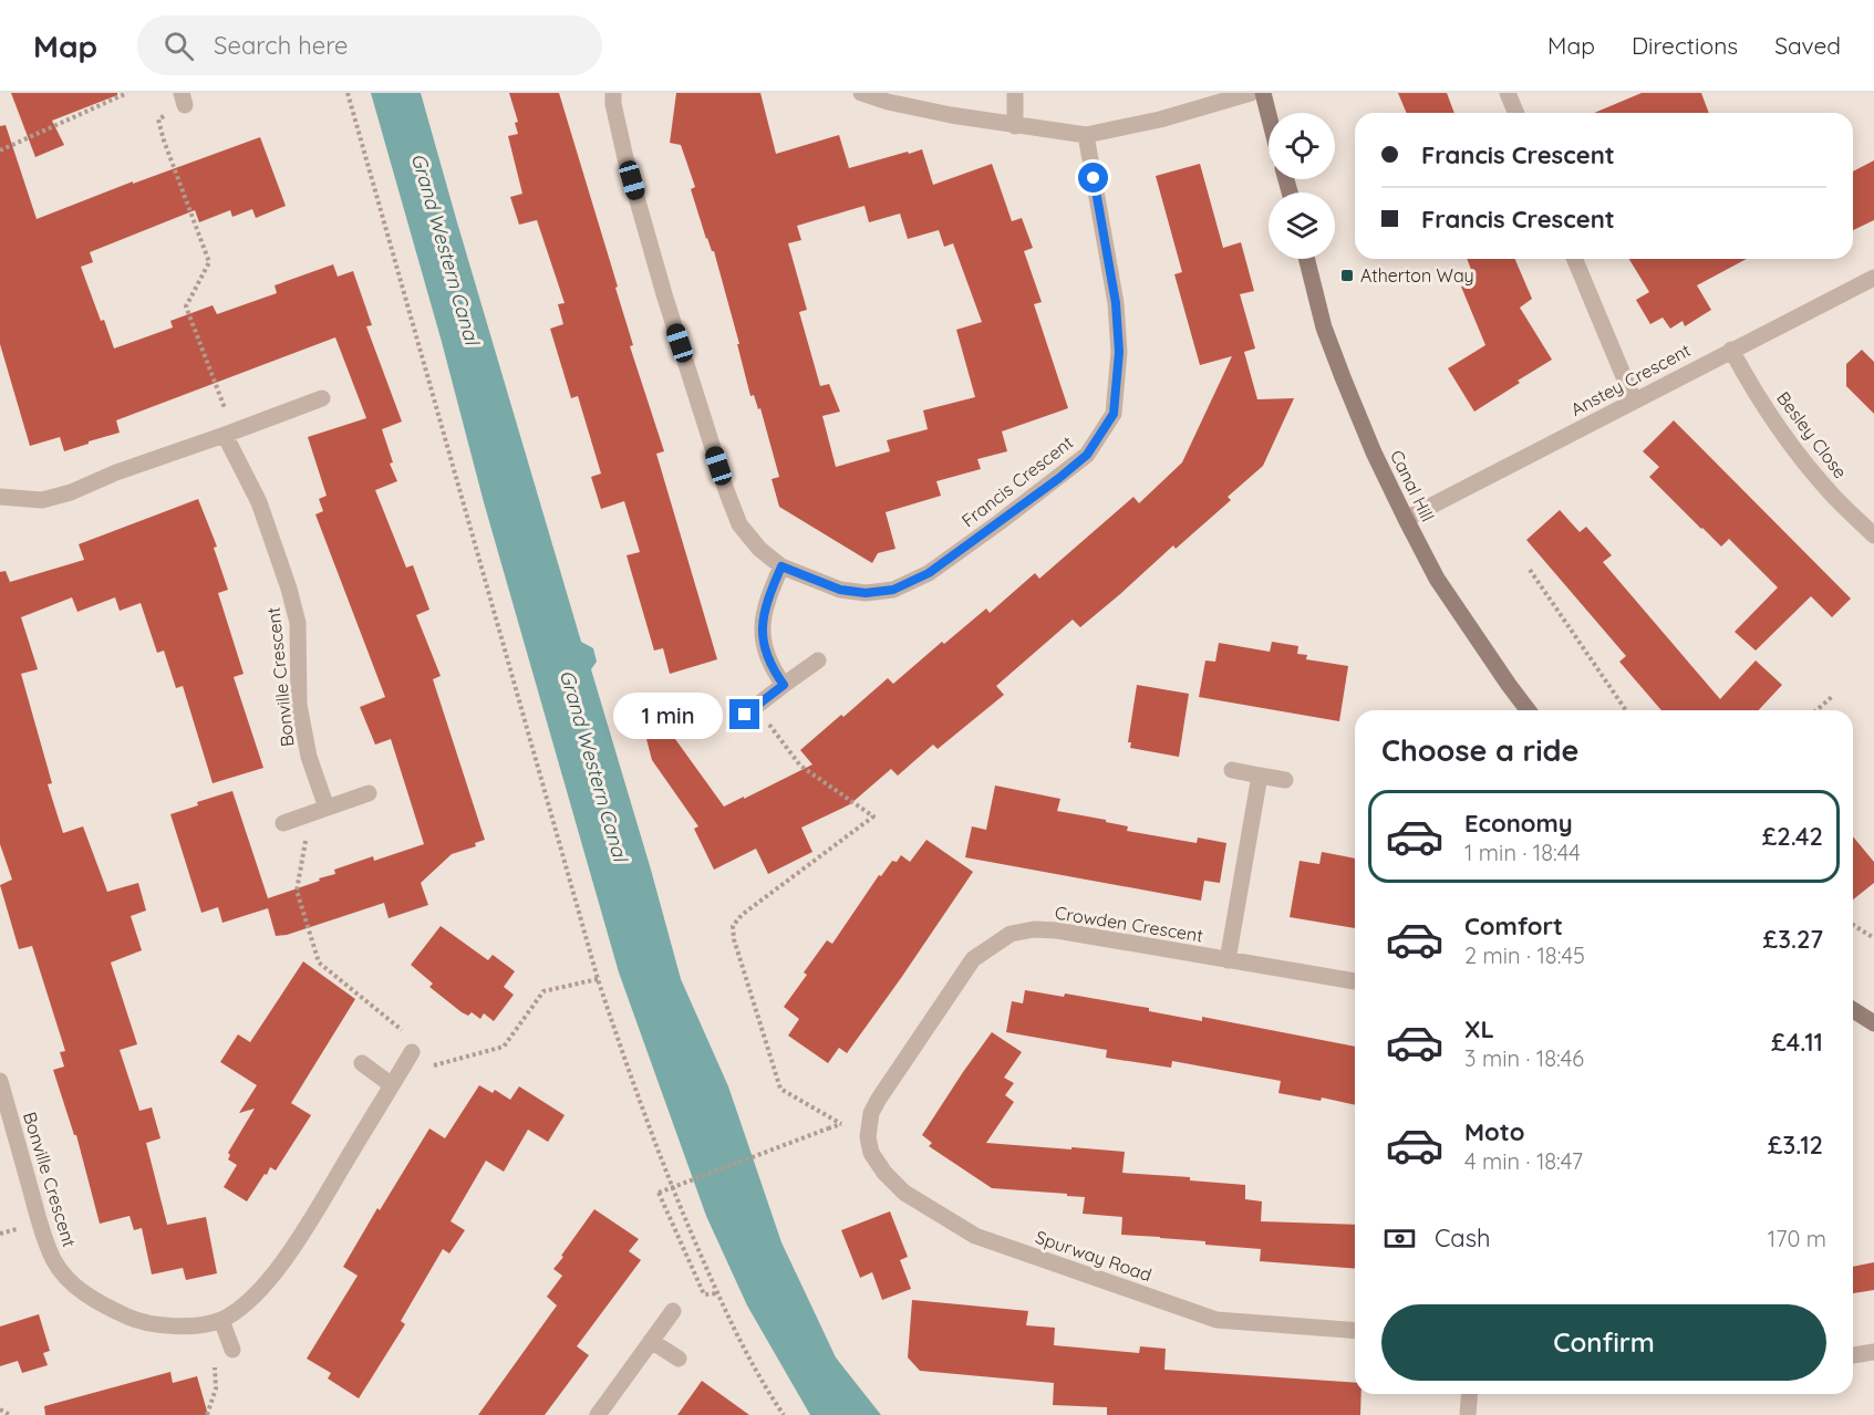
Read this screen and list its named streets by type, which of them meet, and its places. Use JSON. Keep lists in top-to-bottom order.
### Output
{
  "streets": {
    "street": [
      "Anstey Crescent",
      "Besley Close",
      "Francis Crescent",
      "Canal Hill",
      "Bonville Crescent",
      "Crowden Crescent",
      "Spurway Road"
    ]
  },
  "crossings": [
    ["Anstey Crescent", "Besley Close"],
    ["Anstey Crescent", "Canal Hill"],
    ["Crowden Crescent", "Spurway Road"]
  ],
  "water": ["Grand Western Canal"],
  "places": {
    "transit": ["Atherton Way"]
  },
  "page": {
    "header": "Map",
    "search": "Search here",
    "nav": ["Map", "Directions", "Saved"],
    "banner": ["Francis Crescent", "Francis Crescent"],
    "bubble": "1 min",
    "heading": "Choose a ride",
    "list": [
      {
        "name": "Economy",
        "note": "1 min · 18:44",
        "value": "£2.42"
      },
      {
        "name": "Comfort",
        "note": "2 min · 18:45",
        "value": "£3.27"
      },
      {
        "name": "XL",
        "note": "3 min · 18:46",
        "value": "£4.11"
      },
      {
        "name": "Moto",
        "note": "4 min · 18:47",
        "value": "£3.12"
      }
    ],
    "pay": ["Cash", "170 m"],
    "buttons": "Confirm"
  }
}
